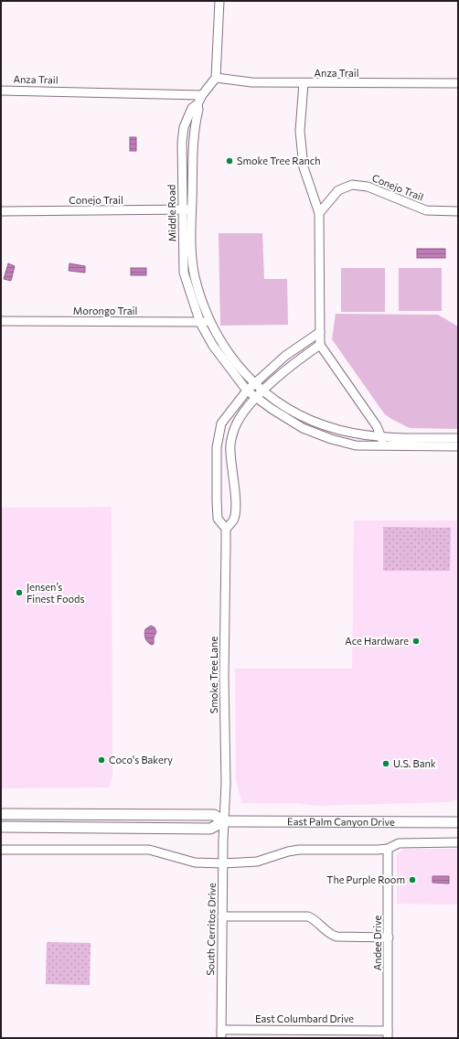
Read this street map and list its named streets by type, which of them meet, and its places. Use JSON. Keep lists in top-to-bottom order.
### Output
{
  "streets": {
    "main road": ["East Palm Canyon Drive"],
    "street": [
      "Anza Trail",
      "Conejo Trail",
      "Middle Road",
      "Morongo Trail",
      "Smoke Tree Lane",
      "South Cerritos Drive",
      "Andee Drive",
      "East Columbard Drive"
    ]
  },
  "crossings": [
    ["Anza Trail", "Middle Road"],
    ["Conejo Trail", "Middle Road"],
    ["Middle Road", "Morongo Trail"],
    ["Middle Road", "Smoke Tree Lane"],
    ["Smoke Tree Lane", "East Palm Canyon Drive"],
    ["Smoke Tree Lane", "South Cerritos Drive"],
    ["East Palm Canyon Drive", "South Cerritos Drive"],
    ["South Cerritos Drive", "East Columbard Drive"],
    ["Andee Drive", "East Columbard Drive"]
  ],
  "places": [
    "Smoke Tree Ranch",
    "Jensen’s Finest Foods",
    "Ace Hardware",
    "Coco's Bakery",
    "U.S. Bank",
    "The Purple Room"
  ]
}
